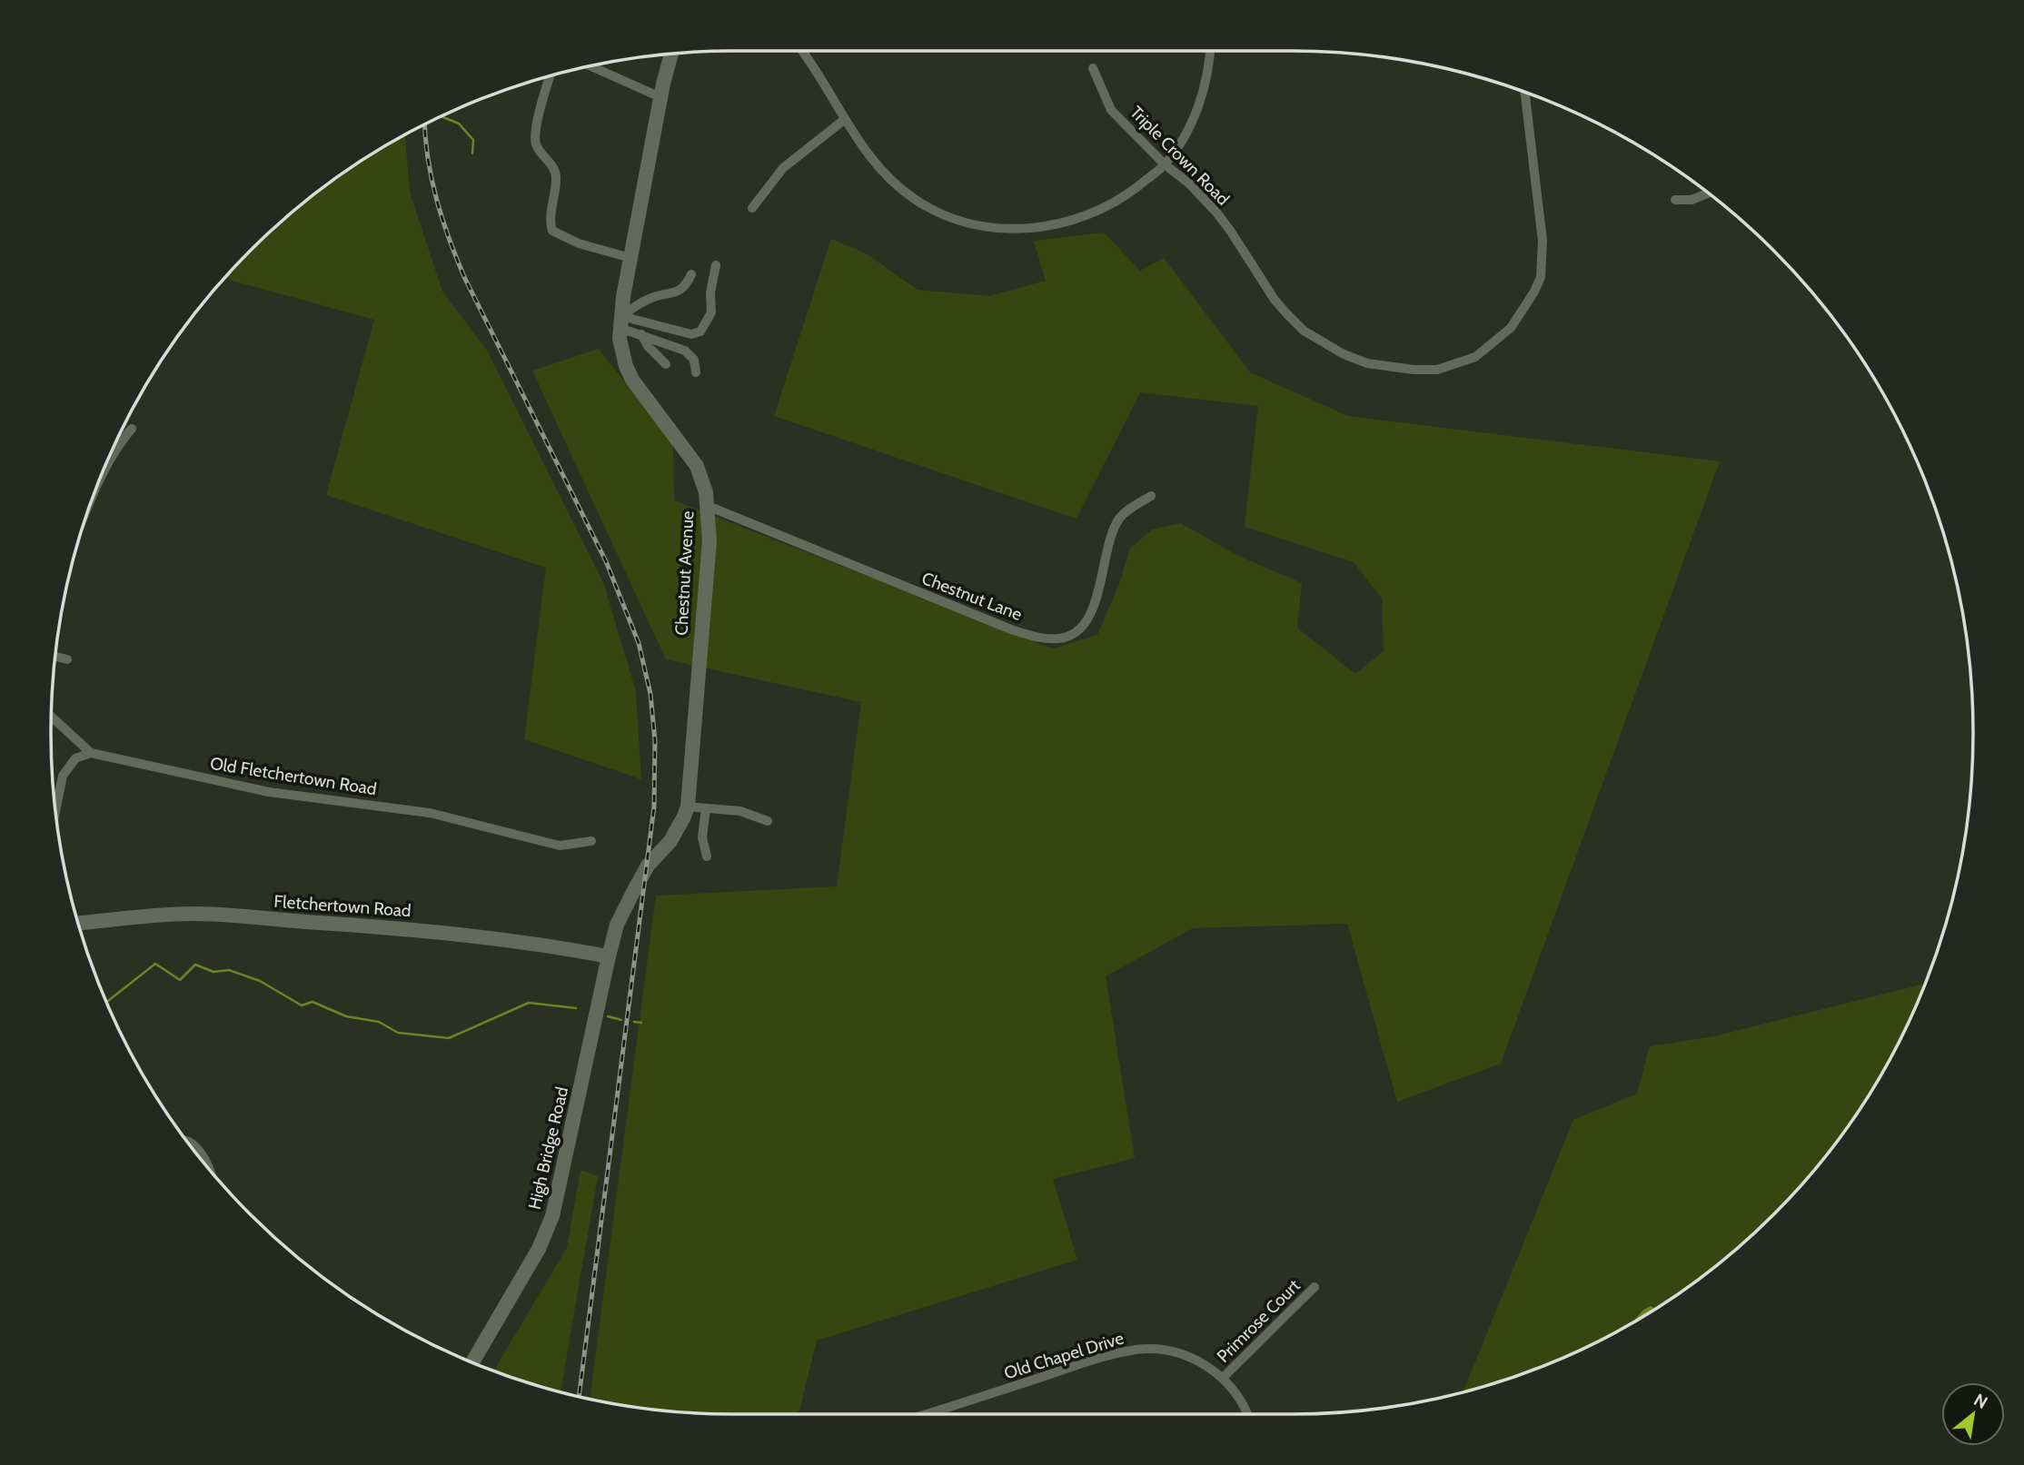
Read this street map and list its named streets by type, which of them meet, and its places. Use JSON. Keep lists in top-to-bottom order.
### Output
{
  "streets": {
    "street": [
      "Triple Crown Road",
      "Chestnut Avenue",
      "Chestnut Lane",
      "Old Fletchertown Road",
      "Fletchertown Road",
      "High Bridge Road",
      "Primrose Court",
      "Old Chapel Drive"
    ]
  },
  "crossings": [
    ["Chestnut Avenue", "Chestnut Lane"],
    ["Chestnut Avenue", "Fletchertown Road"],
    ["Chestnut Avenue", "High Bridge Road"],
    ["Fletchertown Road", "High Bridge Road"],
    ["Primrose Court", "Old Chapel Drive"]
  ],
  "north": "top right"
}
